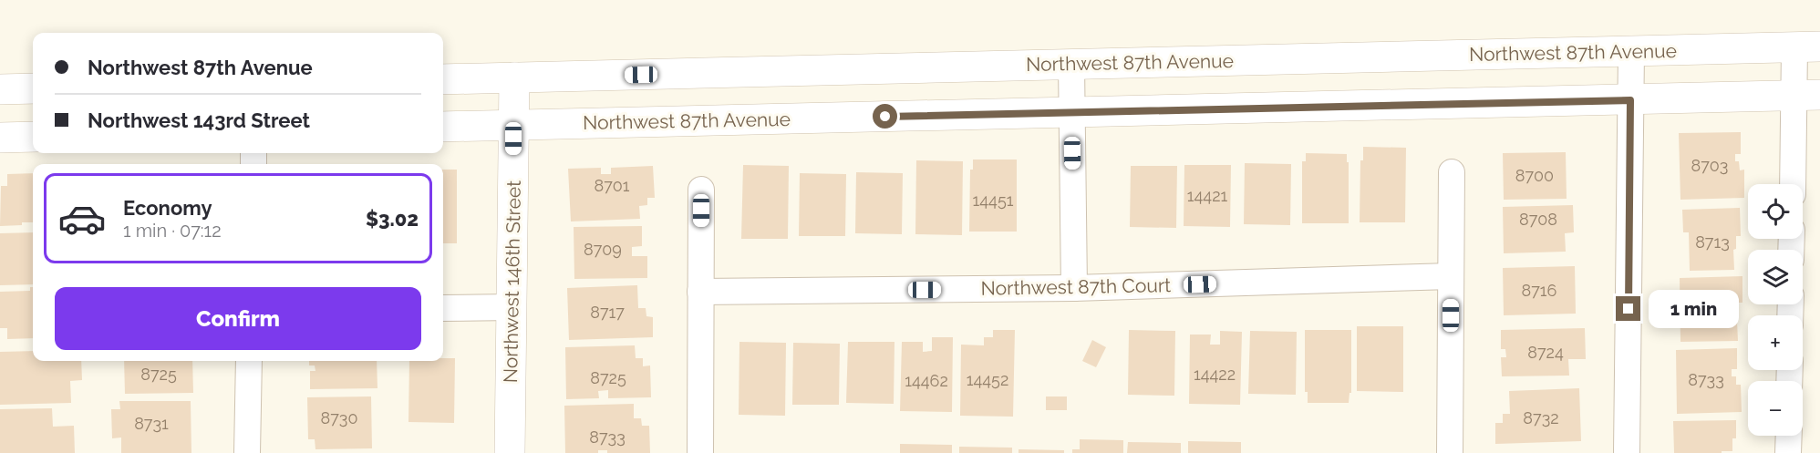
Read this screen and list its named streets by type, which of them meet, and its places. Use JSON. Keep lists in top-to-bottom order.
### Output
{
  "streets": {
    "main road": ["Northwest 87th Avenue", "Northwest 146th Street"],
    "street": ["Northwest 87th Court"]
  },
  "crossings": [
    ["Northwest 87th Avenue", "Northwest 146th Street"]
  ],
  "house_numbers": [
    "8703",
    "8700",
    "8701",
    "14421",
    "14451",
    "8708",
    "8713",
    "8709",
    "8716",
    "8717",
    "8724",
    "8725",
    "14422",
    "8725",
    "14452",
    "8733",
    "14462",
    "8730",
    "8732",
    "8731",
    "8733"
  ],
  "page": {
    "banner": ["Northwest 87th Avenue", "Northwest 143rd Street"],
    "list": [
      {
        "name": "Economy",
        "note": "1 min · 07:12",
        "value": "$3.02"
      }
    ],
    "map_buttons": ["+", "−"],
    "buttons": "Confirm",
    "bubble": "1 min"
  }
}
